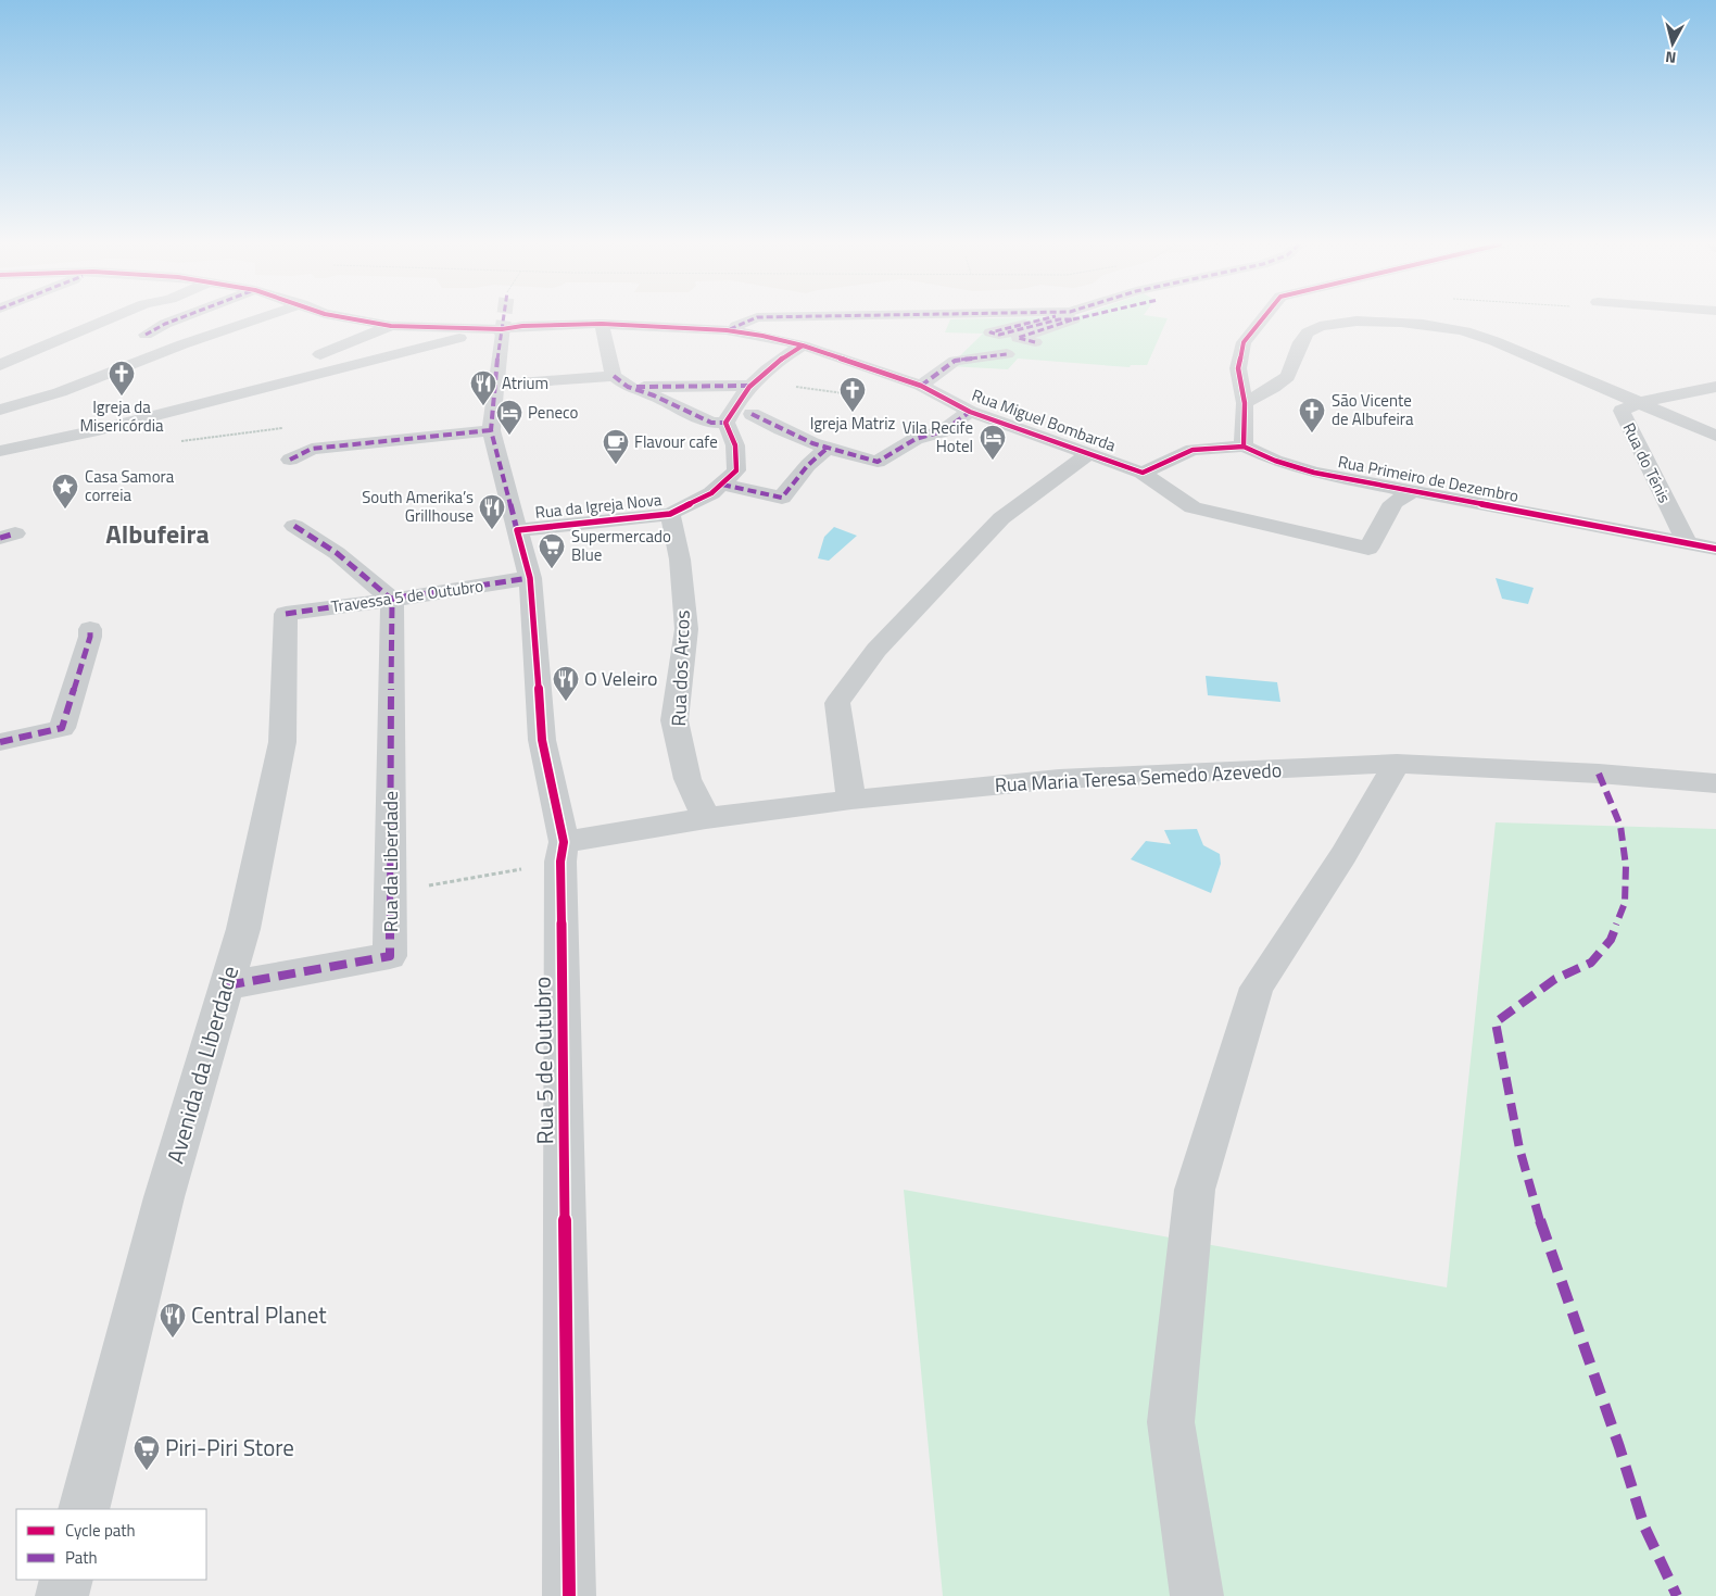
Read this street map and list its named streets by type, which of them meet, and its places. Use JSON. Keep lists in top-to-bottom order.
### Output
{
  "streets": {
    "street": [
      "Rua Miguel Bombarda",
      "Rua do Ténis",
      "Rua Primeiro de Dezembro",
      "Rua da Igreja Nova",
      "Travessa 5 de Outubro",
      "Rua dos Arcos",
      "Rua Maria Teresa Semedo Azevedo",
      "Rua da Liberdade",
      "Rua 5 de Outubro",
      "Avenida da Liberdade"
    ]
  },
  "crossings": [
    ["Rua Miguel Bombarda", "Rua Primeiro de Dezembro"],
    ["Rua Miguel Bombarda", "Rua 5 de Outubro"],
    ["Rua do Ténis", "Rua Primeiro de Dezembro"],
    ["Rua da Igreja Nova", "Rua dos Arcos"],
    ["Rua da Igreja Nova", "Rua 5 de Outubro"],
    ["Travessa 5 de Outubro", "Rua da Liberdade"],
    ["Travessa 5 de Outubro", "Rua 5 de Outubro"],
    ["Travessa 5 de Outubro", "Avenida da Liberdade"],
    ["Rua dos Arcos", "Rua Maria Teresa Semedo Azevedo"],
    ["Rua Maria Teresa Semedo Azevedo", "Rua 5 de Outubro"],
    ["Rua da Liberdade", "Avenida da Liberdade"]
  ],
  "districts": ["Albufeira"],
  "places": {
    "church": ["Igreja da Misericórdia", "Igreja Matriz", "São Vicente de Albufeira"],
    "restaurant": [
      "Atrium",
      "South Amerika’s Grillhouse",
      "O Veleiro",
      "Central Planet"
    ],
    "hotel": ["Peneco", "Vila Recife Hotel"],
    "cafe": ["Flavour cafe"],
    "place": ["Casa Samora correia"],
    "supermarket": ["Supermercado Blue", "Piri-Piri Store"]
  },
  "legend": ["Cycle path", "Path"],
  "north": "bottom"
}
